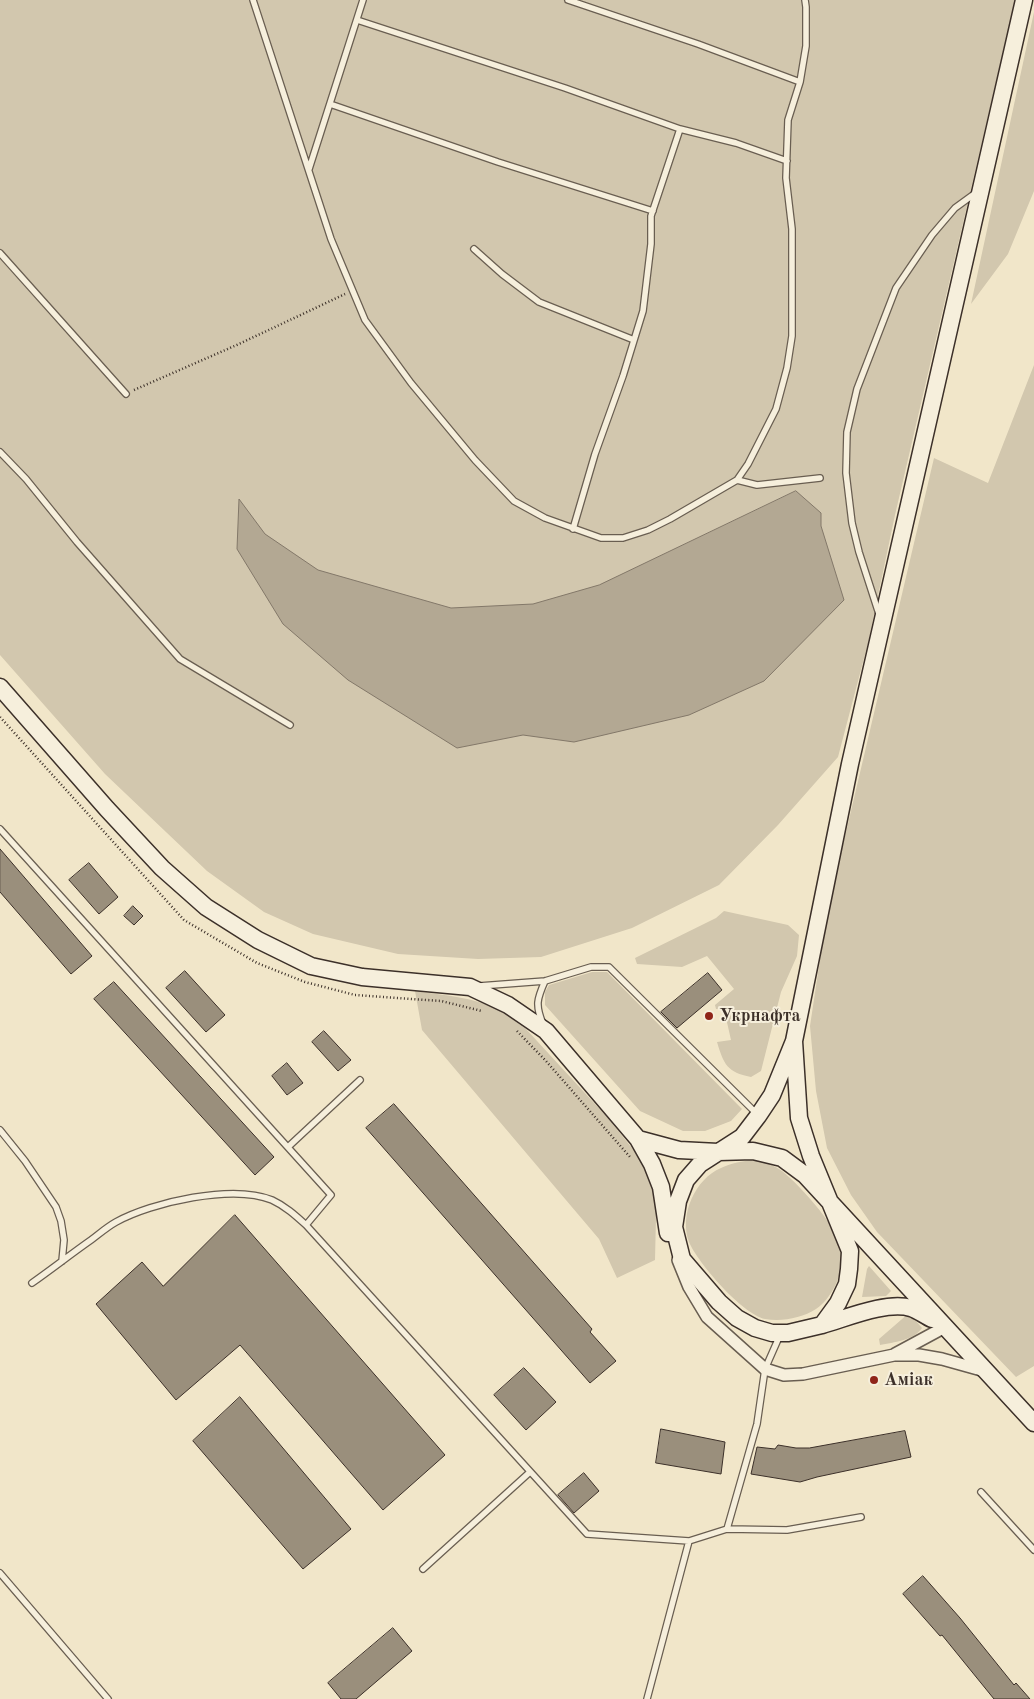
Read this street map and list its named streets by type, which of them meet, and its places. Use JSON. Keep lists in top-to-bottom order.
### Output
{
  "places": ["Укрнафта", "Аміак"]
}
